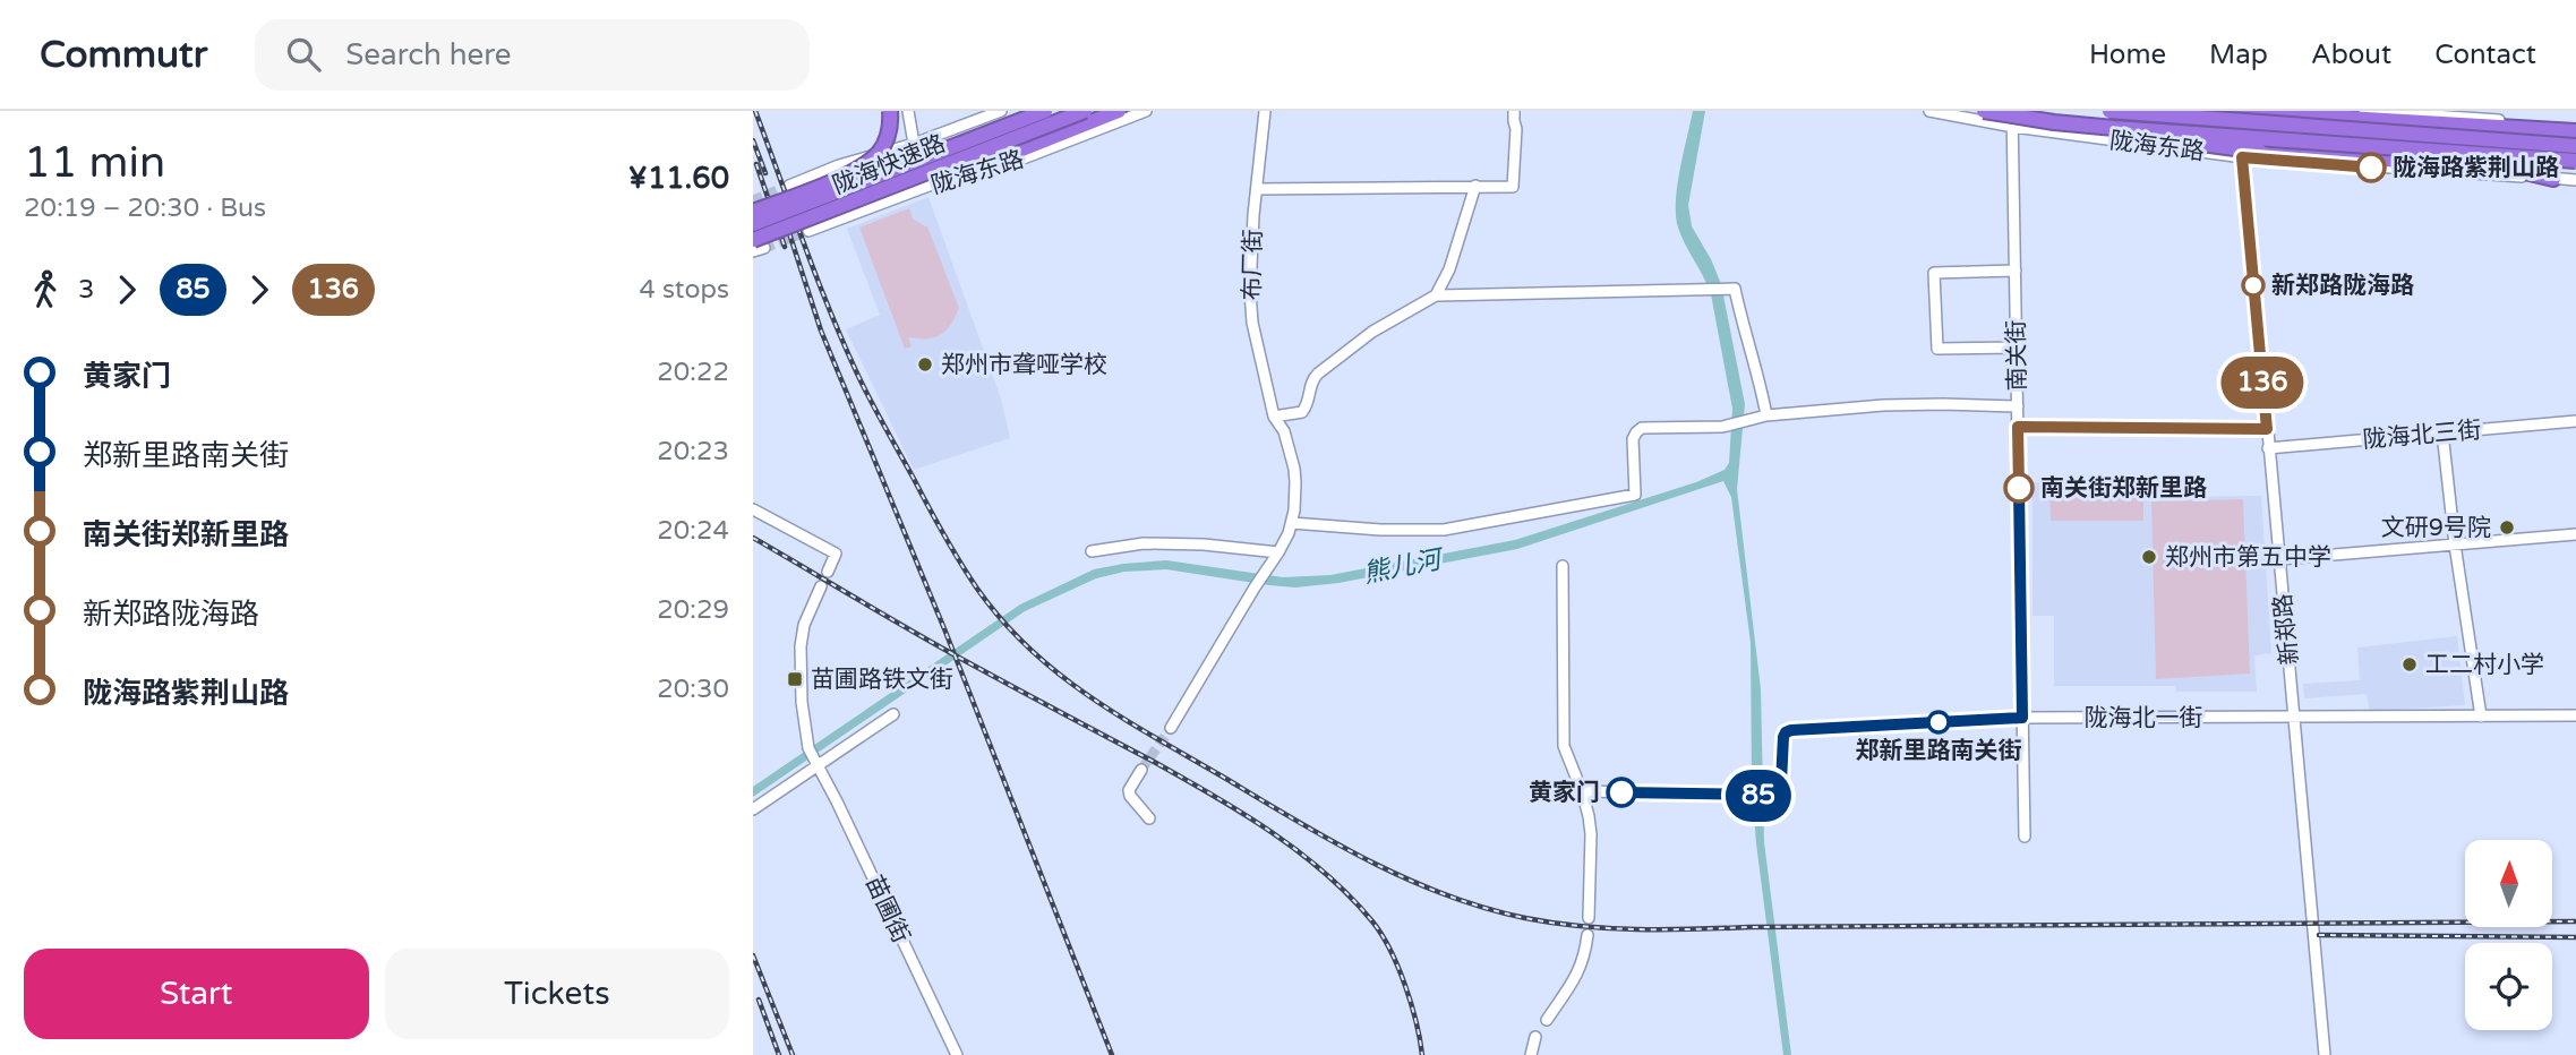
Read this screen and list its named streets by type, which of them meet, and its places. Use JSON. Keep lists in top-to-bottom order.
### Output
{
  "streets": {
    "highway": ["陇海快速路"],
    "street": [
      "陇海东路",
      "布厂街",
      "南关街",
      "陇海北三街",
      "新郑路",
      "陇海北一街",
      "苗圃街"
    ]
  },
  "crossings": [
    ["陇海东路", "南关街"],
    ["陇海东路", "新郑路"],
    ["南关街", "陇海北一街"],
    ["陇海北三街", "新郑路"],
    ["新郑路", "陇海北一街"]
  ],
  "water": ["熊儿河"],
  "places": {
    "other": [
      "陇海路紫荆山路",
      "新郑路陇海路",
      "郑州市聋哑学校",
      "南关街郑新里路",
      "文研9号院",
      "郑州市第五中学",
      "工二村小学",
      "郑新里路南关街",
      "黄家门"
    ],
    "transit": ["苗圃路铁文街"]
  },
  "lines": ["bus line 136", "bus line 85"],
  "north": "top",
  "page": {
    "header": "Commutr",
    "search": "Search here",
    "nav": [
      "Home",
      "Map",
      "About",
      "Contact"
    ],
    "heading": ["11 min", "20:19 – 20:30 · Bus", "¥11.60"],
    "on_map": ["85", "136"],
    "legs": [
      "3",
      "85",
      "136",
      "4 stops"
    ],
    "list": [
      {
        "name": "黄家门",
        "value": "20:22"
      },
      {
        "name": "郑新里路南关街",
        "value": "20:23"
      },
      {
        "name": "南关街郑新里路",
        "value": "20:24"
      },
      {
        "name": "新郑路陇海路",
        "value": "20:29"
      },
      {
        "name": "陇海路紫荆山路",
        "value": "20:30"
      }
    ],
    "buttons": ["Start", "Tickets"]
  }
}
